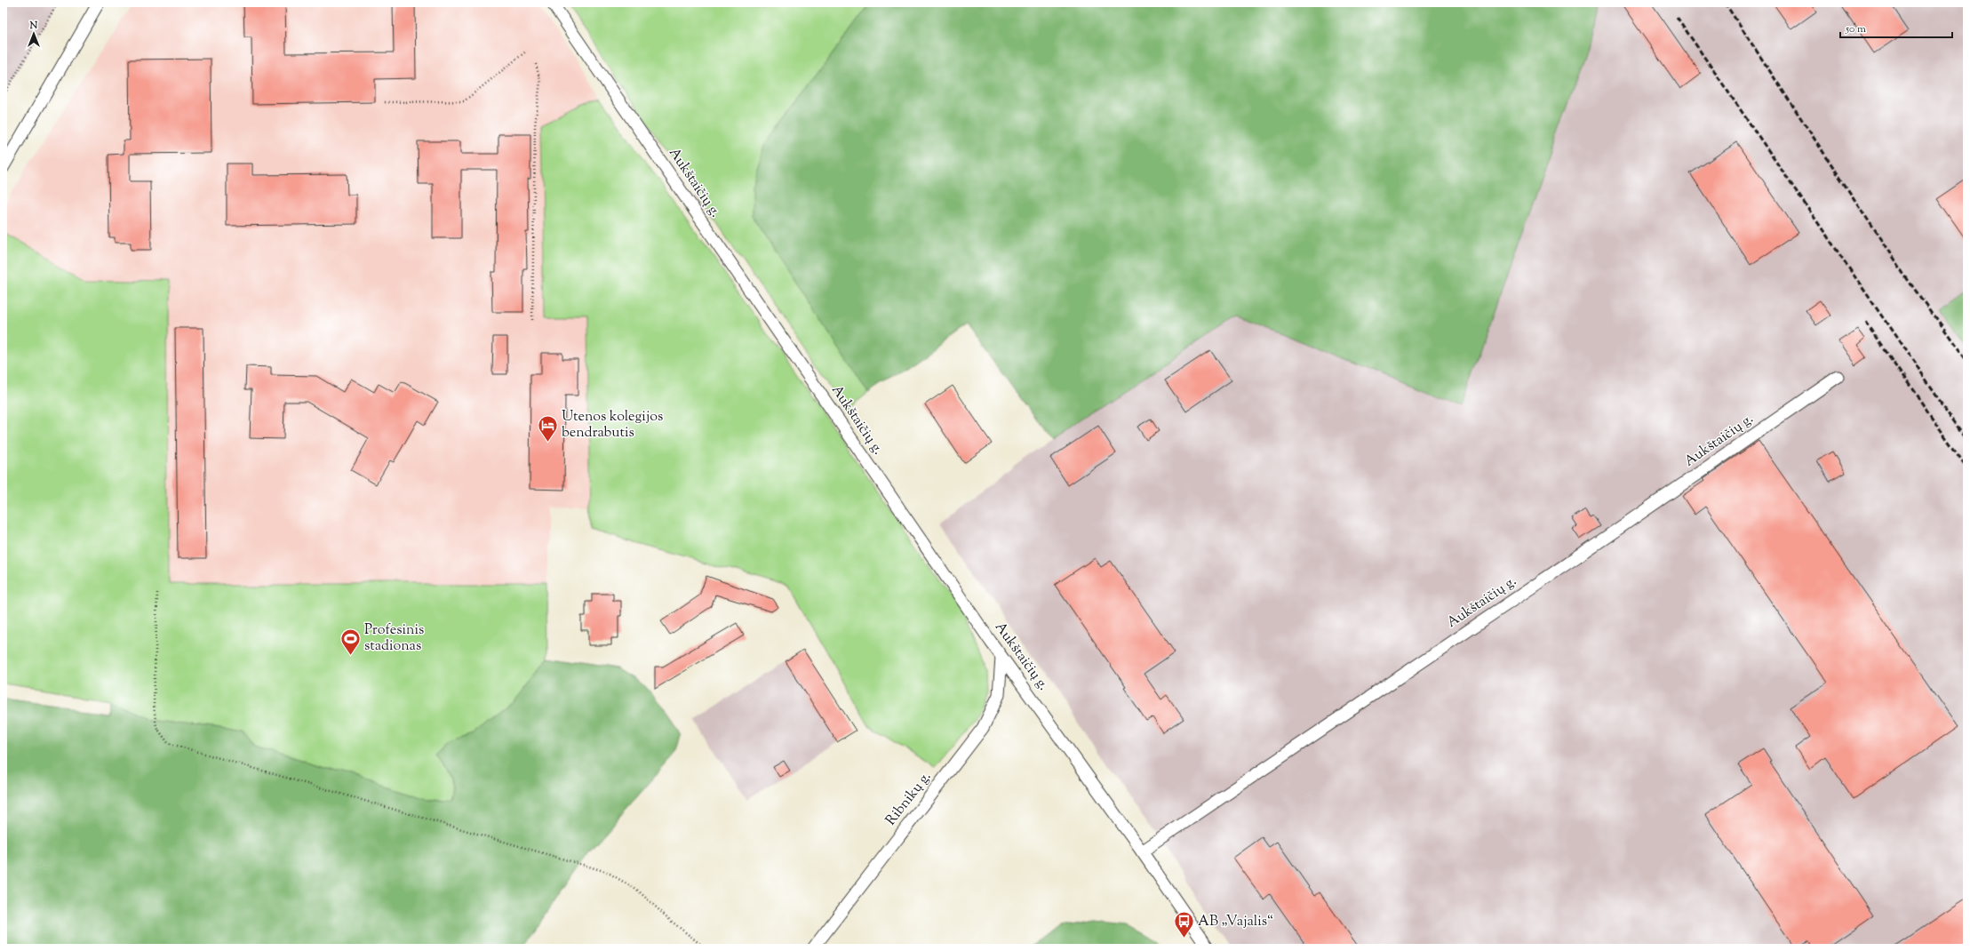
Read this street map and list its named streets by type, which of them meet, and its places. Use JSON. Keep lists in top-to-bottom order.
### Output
{
  "streets": {
    "street": ["Aukštaičių g.", "Ribnikų g."]
  },
  "crossings": [
    ["Aukštaičių g.", "Ribnikų g."]
  ],
  "places": {
    "hotel": ["Utenos kolegijos bendrabutis"],
    "sports": ["Profesinis stadionas"],
    "bus stop": ["AB „Vajalis“"]
  },
  "scale_bar": "50 m",
  "north": "top"
}
